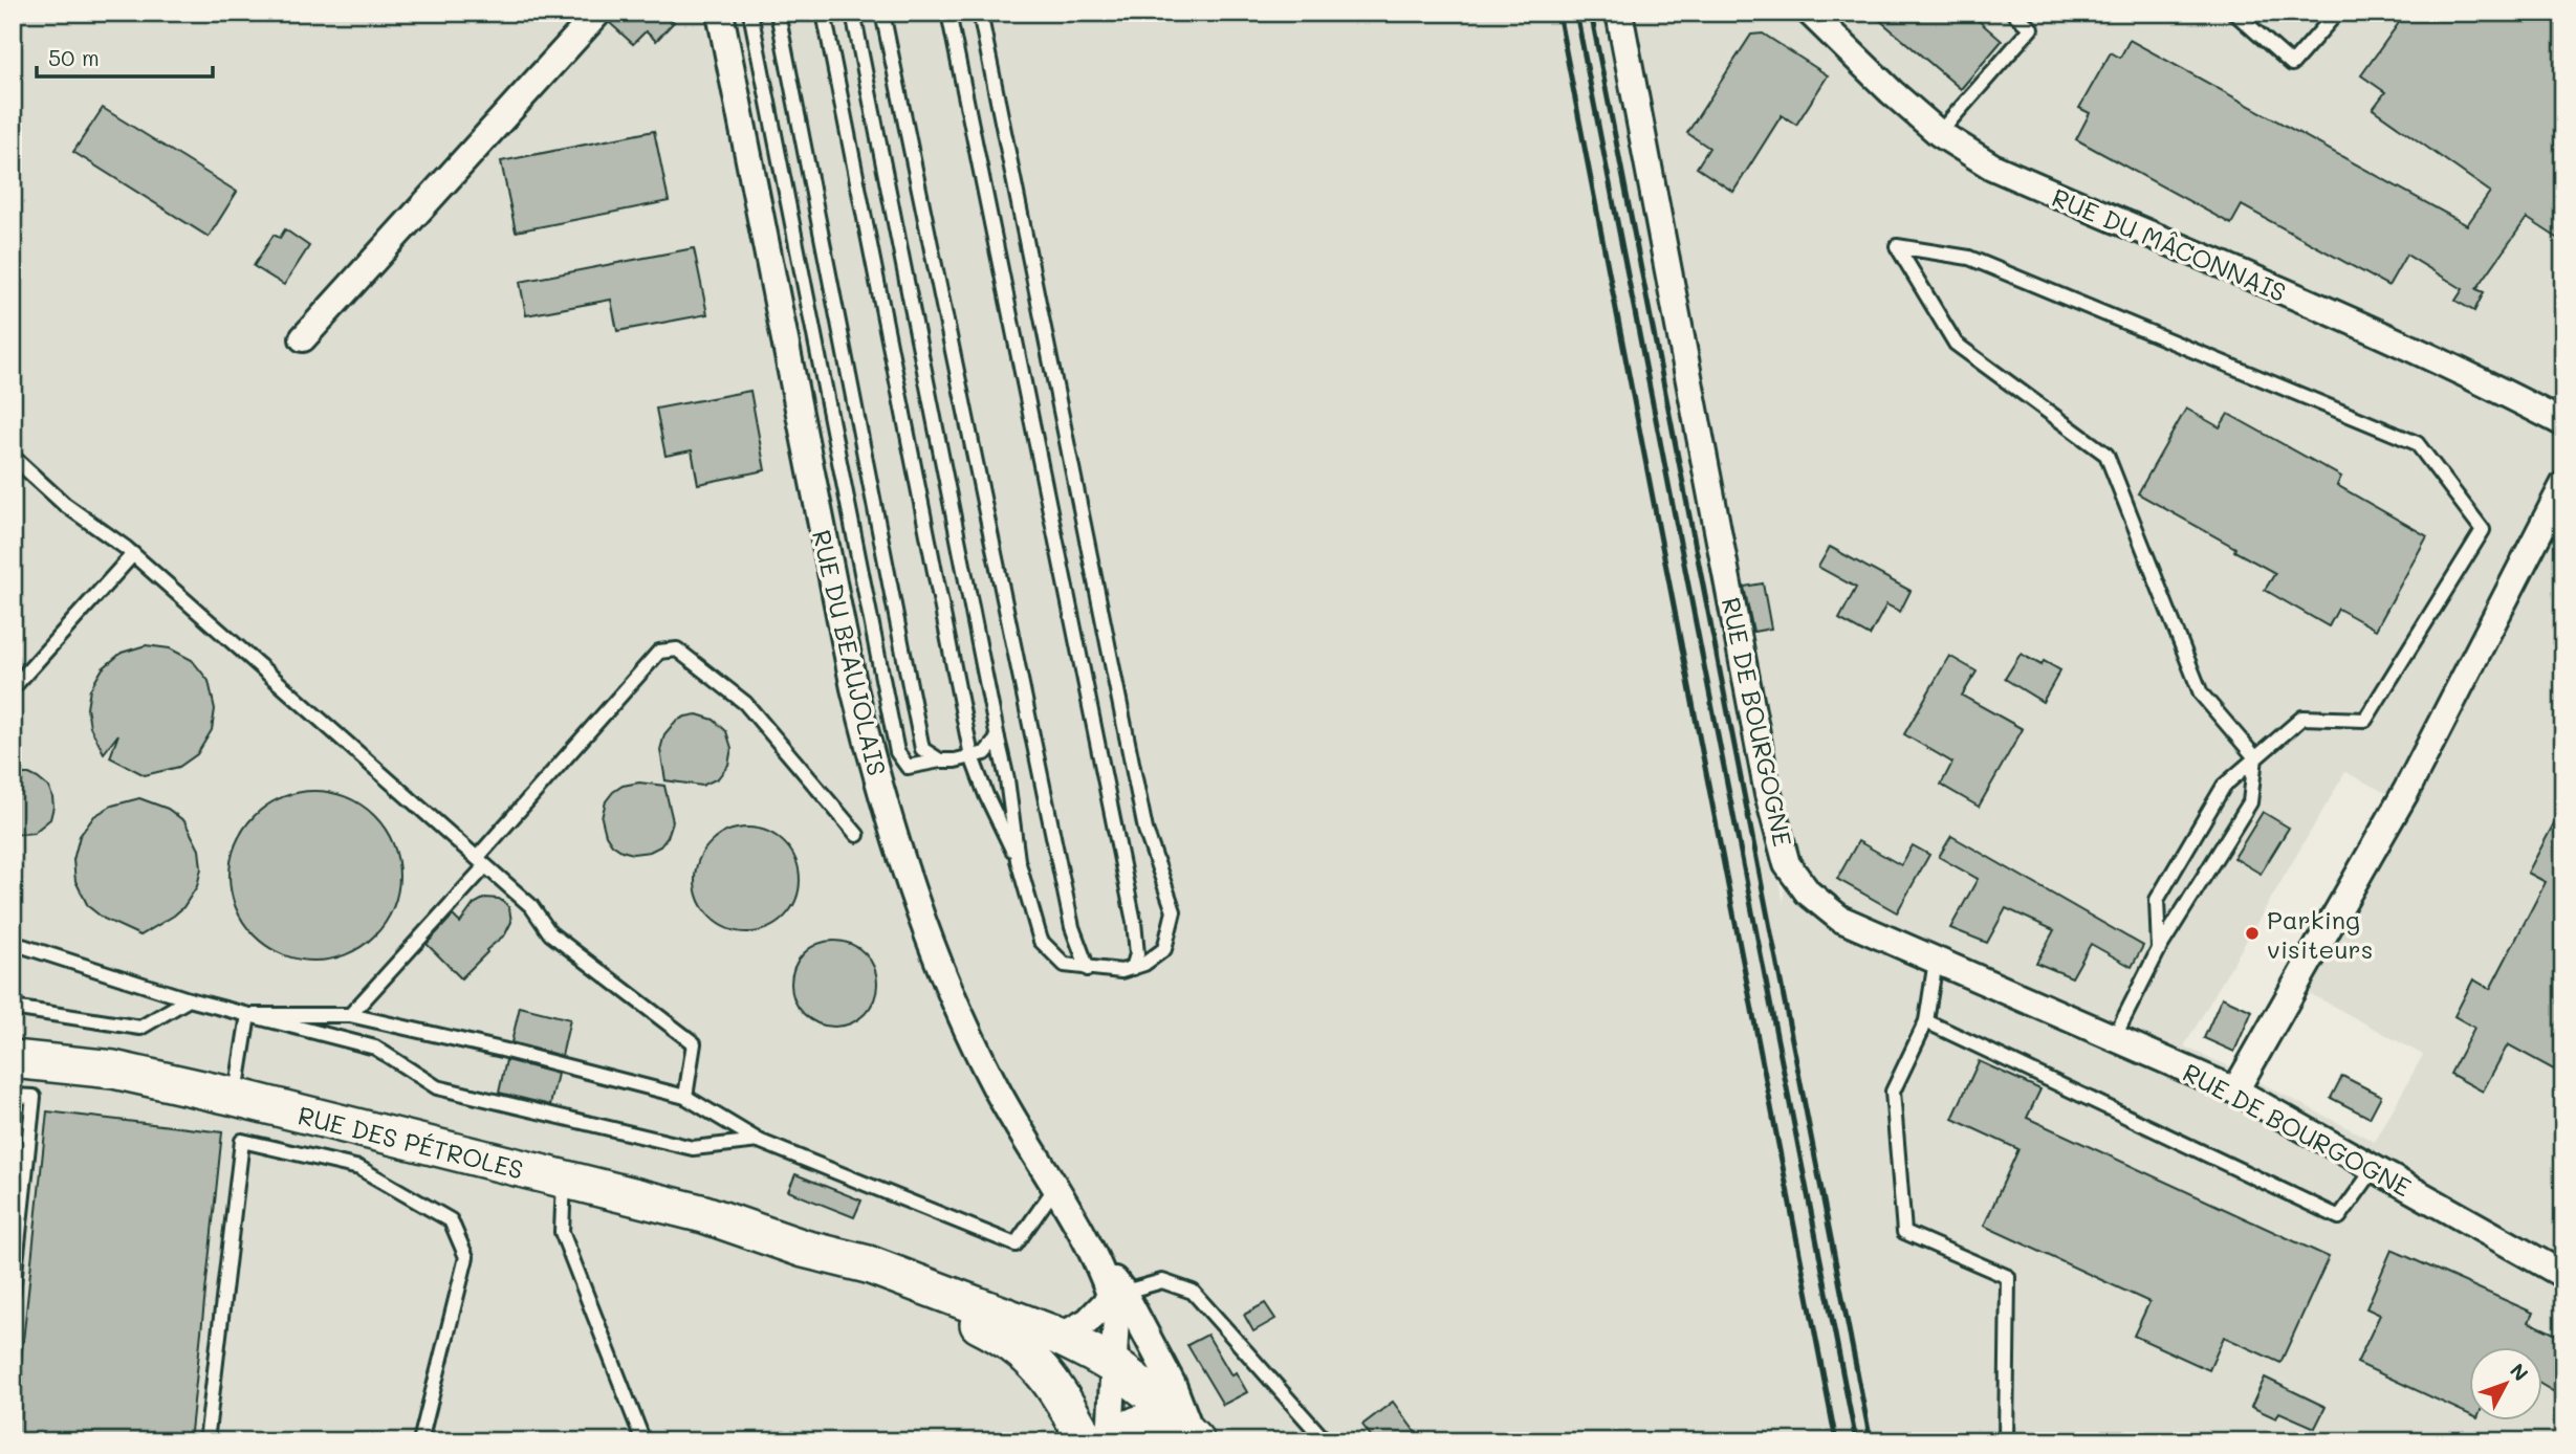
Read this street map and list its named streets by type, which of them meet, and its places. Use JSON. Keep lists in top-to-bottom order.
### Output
{
  "streets": {
    "main road": ["RUE DES PÉTROLES"],
    "street": ["RUE DU MÂCONNAIS", "RUE DU BEAUJOLAIS", "RUE DE BOURGOGNE"]
  },
  "crossings": [
    ["RUE DU BEAUJOLAIS", "RUE DES PÉTROLES"]
  ],
  "places": ["Parking visiteurs"],
  "scale_bar": "50 m",
  "north": "top right"
}
